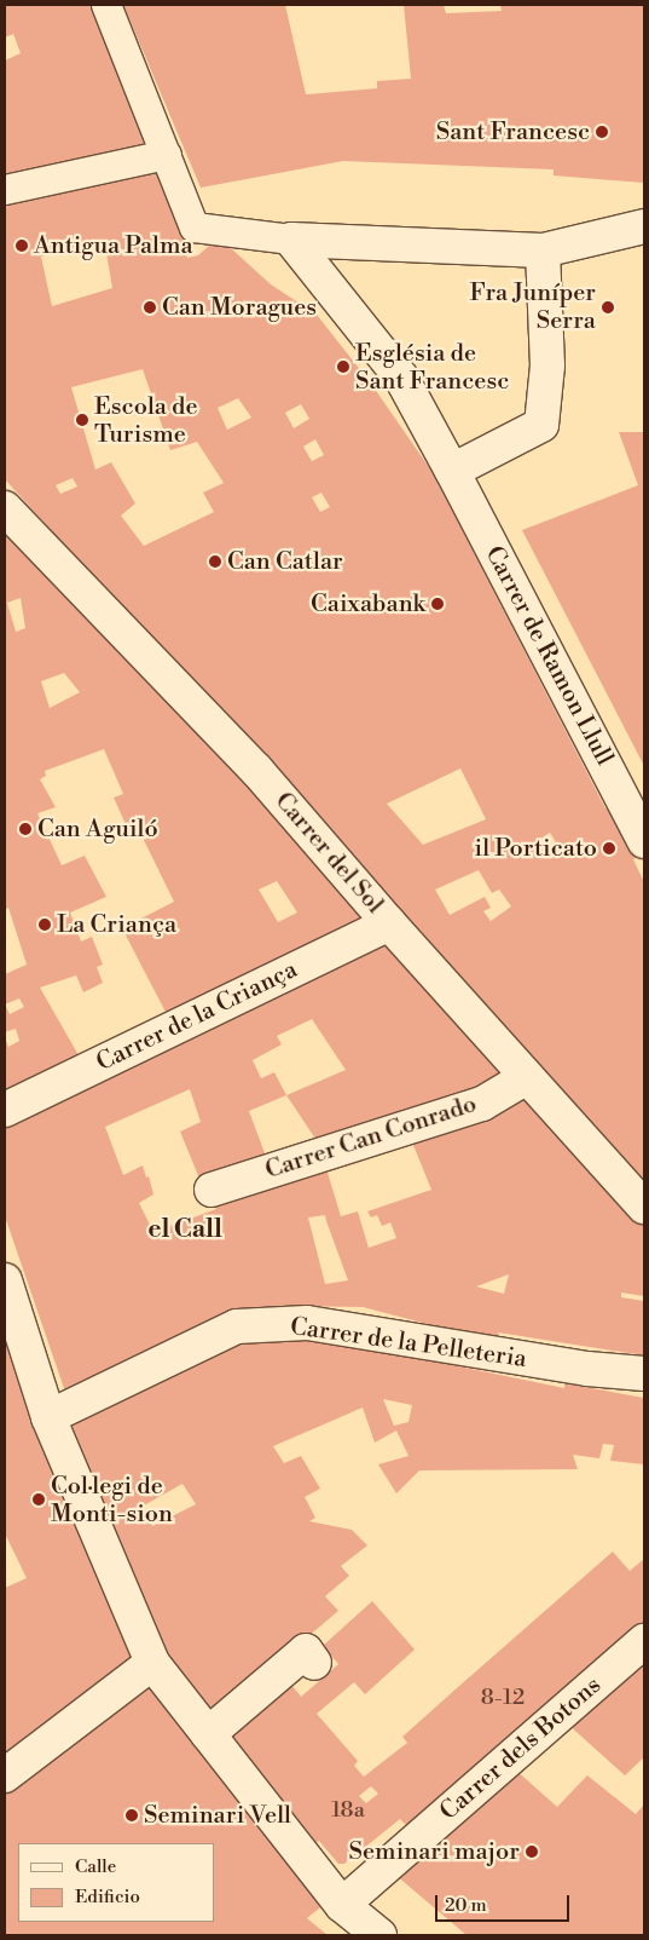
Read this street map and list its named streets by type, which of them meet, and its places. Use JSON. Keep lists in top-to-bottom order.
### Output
{
  "streets": {
    "street": [
      "Carrer de Ramon Llull",
      "Carrer del Sol",
      "Carrer de la Criança",
      "Carrer Can Conrado",
      "Carrer de la Pelleteria",
      "Carrer dels Botons"
    ]
  },
  "crossings": [
    ["Carrer del Sol", "Carrer de la Criança"],
    ["Carrer del Sol", "Carrer Can Conrado"]
  ],
  "districts": ["el Call"],
  "places": [
    "Sant Francesc",
    "Antigua Palma",
    "Can Moragues",
    "Fra Juníper Serra",
    "Església de Sant Francesc",
    "Escola de Turisme",
    "Can Catlar",
    "Caixabank",
    "Can Aguiló",
    "il Porticato",
    "La Criança",
    "Col·legi de Monti-sion",
    "Seminari Vell",
    "Seminari major"
  ],
  "house_numbers": ["8-12", "18a"],
  "legend": ["Calle", "Edificio"],
  "scale_bar": "20 m"
}
